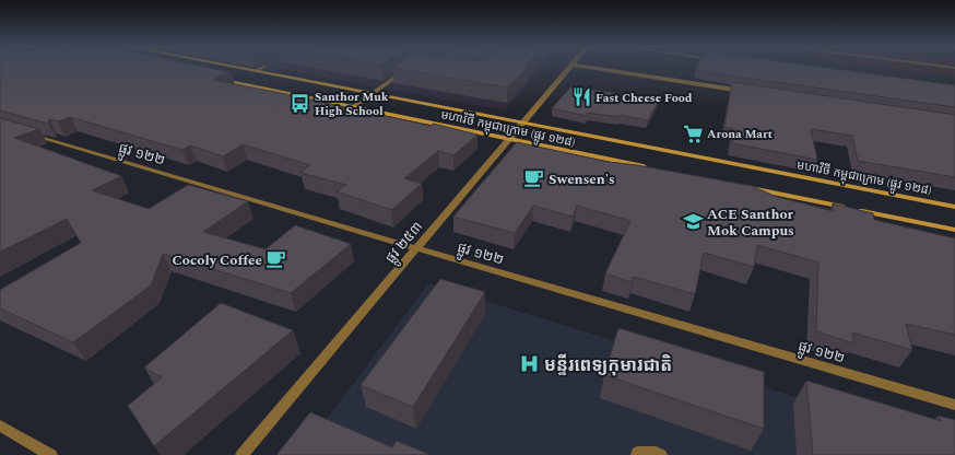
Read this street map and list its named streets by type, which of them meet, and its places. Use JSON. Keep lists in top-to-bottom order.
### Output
{
  "streets": {
    "main road": ["មហាវិថី កម្ពុជាក្រោម (ផ្លូវ ១២៨)"],
    "street": ["ផ្លូវ ១២២", "ផ្លូវ ២៥៣"]
  },
  "crossings": [
    ["មហាវិថី កម្ពុជាក្រោម (ផ្លូវ ១២៨)", "ផ្លូវ ២៥៣"],
    ["ផ្លូវ ១២២", "ផ្លូវ ២៥៣"]
  ],
  "places": {
    "restaurant": ["Fast Cheese Food"],
    "bus stop": ["Santhor Muk High School"],
    "supermarket": ["Arona Mart"],
    "cafe": ["Swensen's", "Cocoly Coffee"],
    "school or university": ["ACE Santhor Mok Campus"],
    "hospital": ["មន្ទីរពេទ្យកុមារជាតិ"]
  }
}
